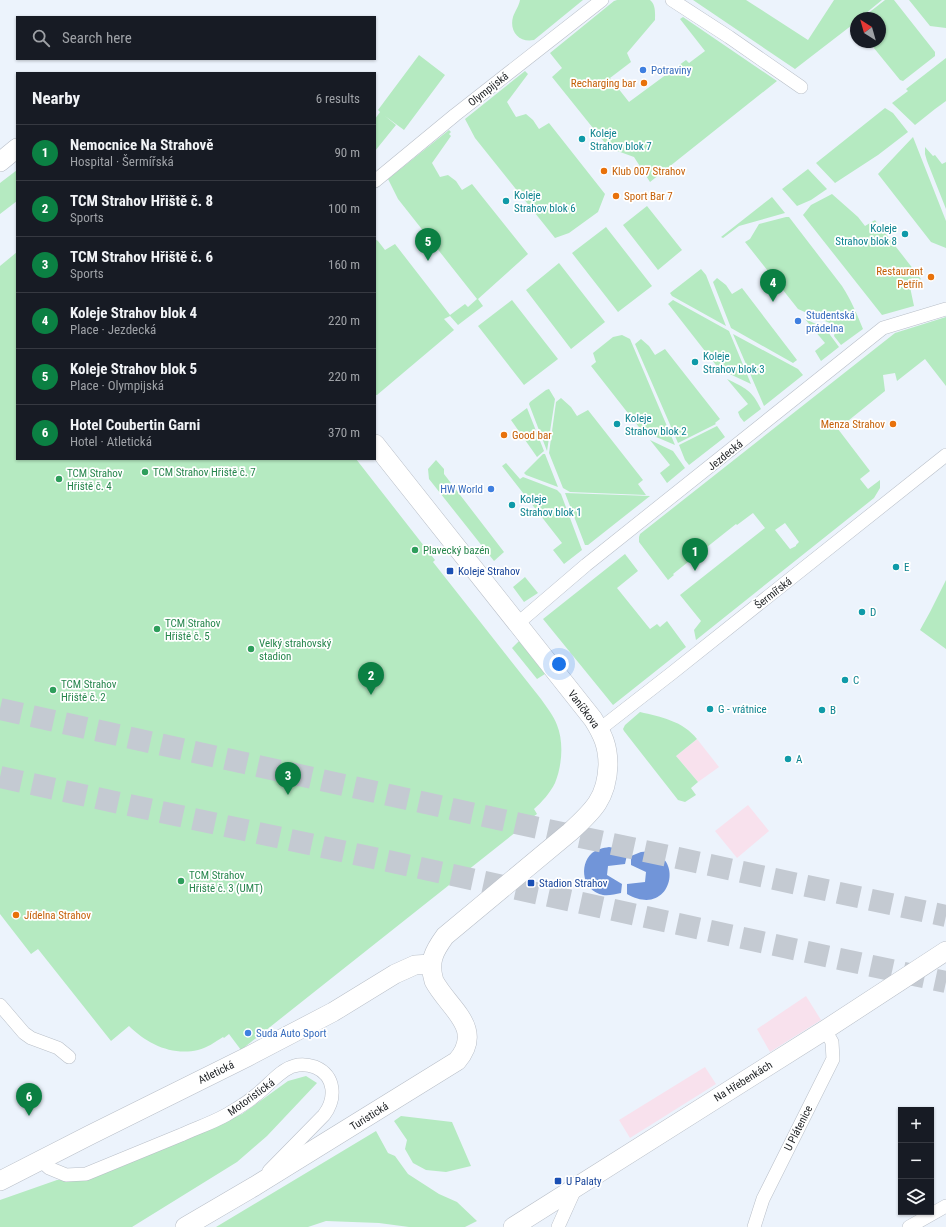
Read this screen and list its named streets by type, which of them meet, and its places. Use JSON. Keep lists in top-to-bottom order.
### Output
{
  "streets": {
    "main road": [
      "Vaníčkova",
      "Atletická",
      "Na Hřebenkách",
      "Turistická"
    ],
    "street": [
      "Olympijská",
      "Jezdecká",
      "Šermířská",
      "Motoristická",
      "U Plátenice"
    ]
  },
  "crossings": [
    ["Jezdecká", "Vaníčkova"],
    ["Šermířská", "Vaníčkova"],
    ["Vaníčkova", "Atletická"],
    ["Vaníčkova", "Turistická"],
    ["Atletická", "Motoristická"],
    ["Atletická", "Turistická"],
    ["Na Hřebenkách", "U Plátenice"],
    ["Motoristická", "Turistická"]
  ],
  "places": {
    "other": [
      "Potraviny",
      "Recharging bar",
      "Koleje Strahov blok 7",
      "Klub 007 Strahov",
      "Sport Bar 7",
      "Koleje Strahov blok 6",
      "Koleje Strahov blok 8",
      "Restaurant Petřín",
      "Studentská prádelna",
      "Koleje Strahov blok 3",
      "Koleje Strahov blok 2",
      "Menza Strahov",
      "Good bar",
      "TCM Strahov Hřiště č. 7",
      "TCM Strahov Hřiště č. 4",
      "HW World",
      "Koleje Strahov blok 1",
      "Plavecký bazén",
      "E",
      "D",
      "TCM Strahov Hřiště č. 5",
      "Velký strahovský stadion",
      "C",
      "TCM Strahov Hřiště č. 2",
      "G - vrátnice",
      "B",
      "A",
      "TCM Strahov Hřiště č. 3 (UMT)",
      "Jídelna Strahov",
      "Suda Auto Sport"
    ],
    "transit": ["Koleje Strahov", "Stadion Strahov", "U Palaty"]
  },
  "north": "top left",
  "page": {
    "search": "Search here",
    "heading": ["Nearby", "6 results"],
    "list": [
      {
        "mark": "1",
        "name": "Nemocnice Na Strahově",
        "note": "Hospital · Šermířská",
        "value": "90 m"
      },
      {
        "mark": "2",
        "name": "TCM Strahov Hřiště č. 8",
        "note": "Sports",
        "value": "100 m"
      },
      {
        "mark": "3",
        "name": "TCM Strahov Hřiště č. 6",
        "note": "Sports",
        "value": "160 m"
      },
      {
        "mark": "4",
        "name": "Koleje Strahov blok 4",
        "note": "Place · Jezdecká",
        "value": "220 m"
      },
      {
        "mark": "5",
        "name": "Koleje Strahov blok 5",
        "note": "Place · Olympijská",
        "value": "220 m"
      },
      {
        "mark": "6",
        "name": "Hotel Coubertin Garni",
        "note": "Hotel · Atletická",
        "value": "370 m"
      }
    ],
    "pins": [
      "5",
      "4",
      "1",
      "2",
      "3",
      "6"
    ],
    "map_buttons": ["+", "−"]
  }
}
